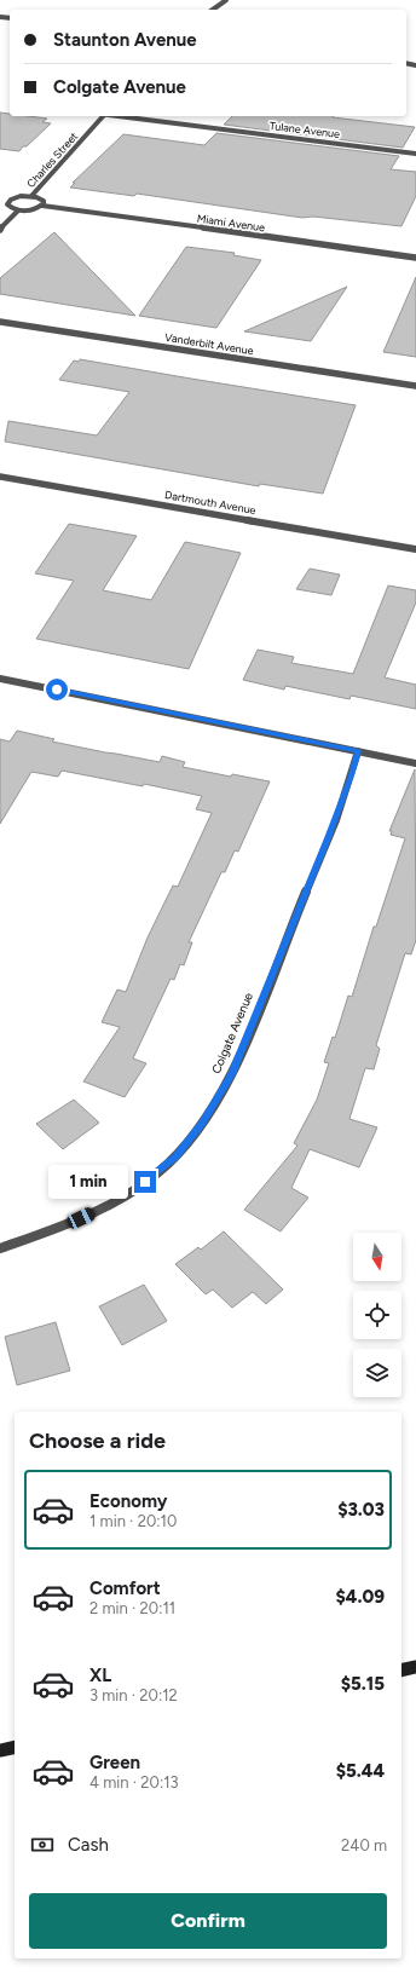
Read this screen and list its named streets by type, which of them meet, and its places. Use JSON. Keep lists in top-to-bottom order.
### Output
{
  "streets": {
    "street": [
      "Tulane Avenue",
      "Charles Street",
      "Miami Avenue",
      "Vanderbilt Avenue",
      "Dartmouth Avenue",
      "Colgate Avenue"
    ]
  },
  "north": "bottom",
  "page": {
    "banner": ["Staunton Avenue", "Colgate Avenue"],
    "bubble": "1 min",
    "heading": "Choose a ride",
    "list": [
      {
        "name": "Economy",
        "note": "1 min · 20:10",
        "value": "$3.03"
      },
      {
        "name": "Comfort",
        "note": "2 min · 20:11",
        "value": "$4.09"
      },
      {
        "name": "XL",
        "note": "3 min · 20:12",
        "value": "$5.15"
      },
      {
        "name": "Green",
        "note": "4 min · 20:13",
        "value": "$5.44"
      }
    ],
    "pay": ["Cash", "240 m"],
    "buttons": "Confirm"
  }
}
